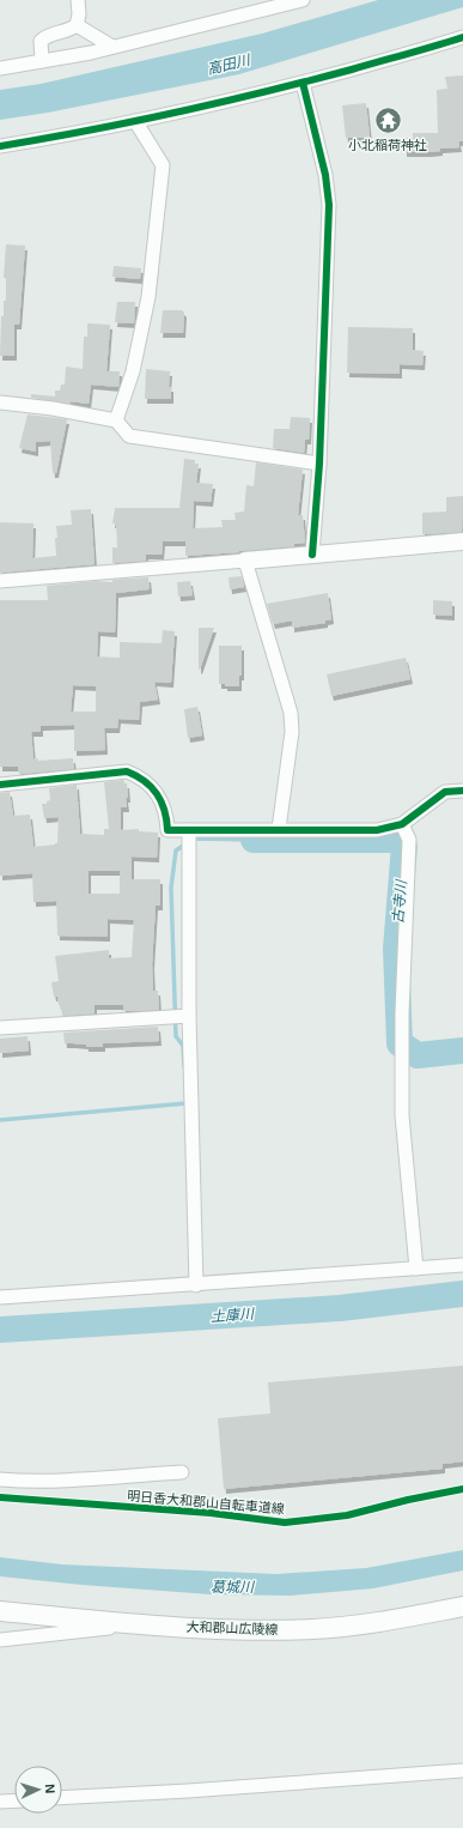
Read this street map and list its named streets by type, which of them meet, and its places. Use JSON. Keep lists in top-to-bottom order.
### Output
{
  "streets": {
    "main road": ["大和郡山広陵線"],
    "cycle path": ["明日香大和郡山自転車道線"]
  },
  "water": [
    "高田川",
    "古寺川",
    "土庫川",
    "葛城川"
  ],
  "places": {
    "temple": ["小北稲荷神社"]
  },
  "north": "right"
}
